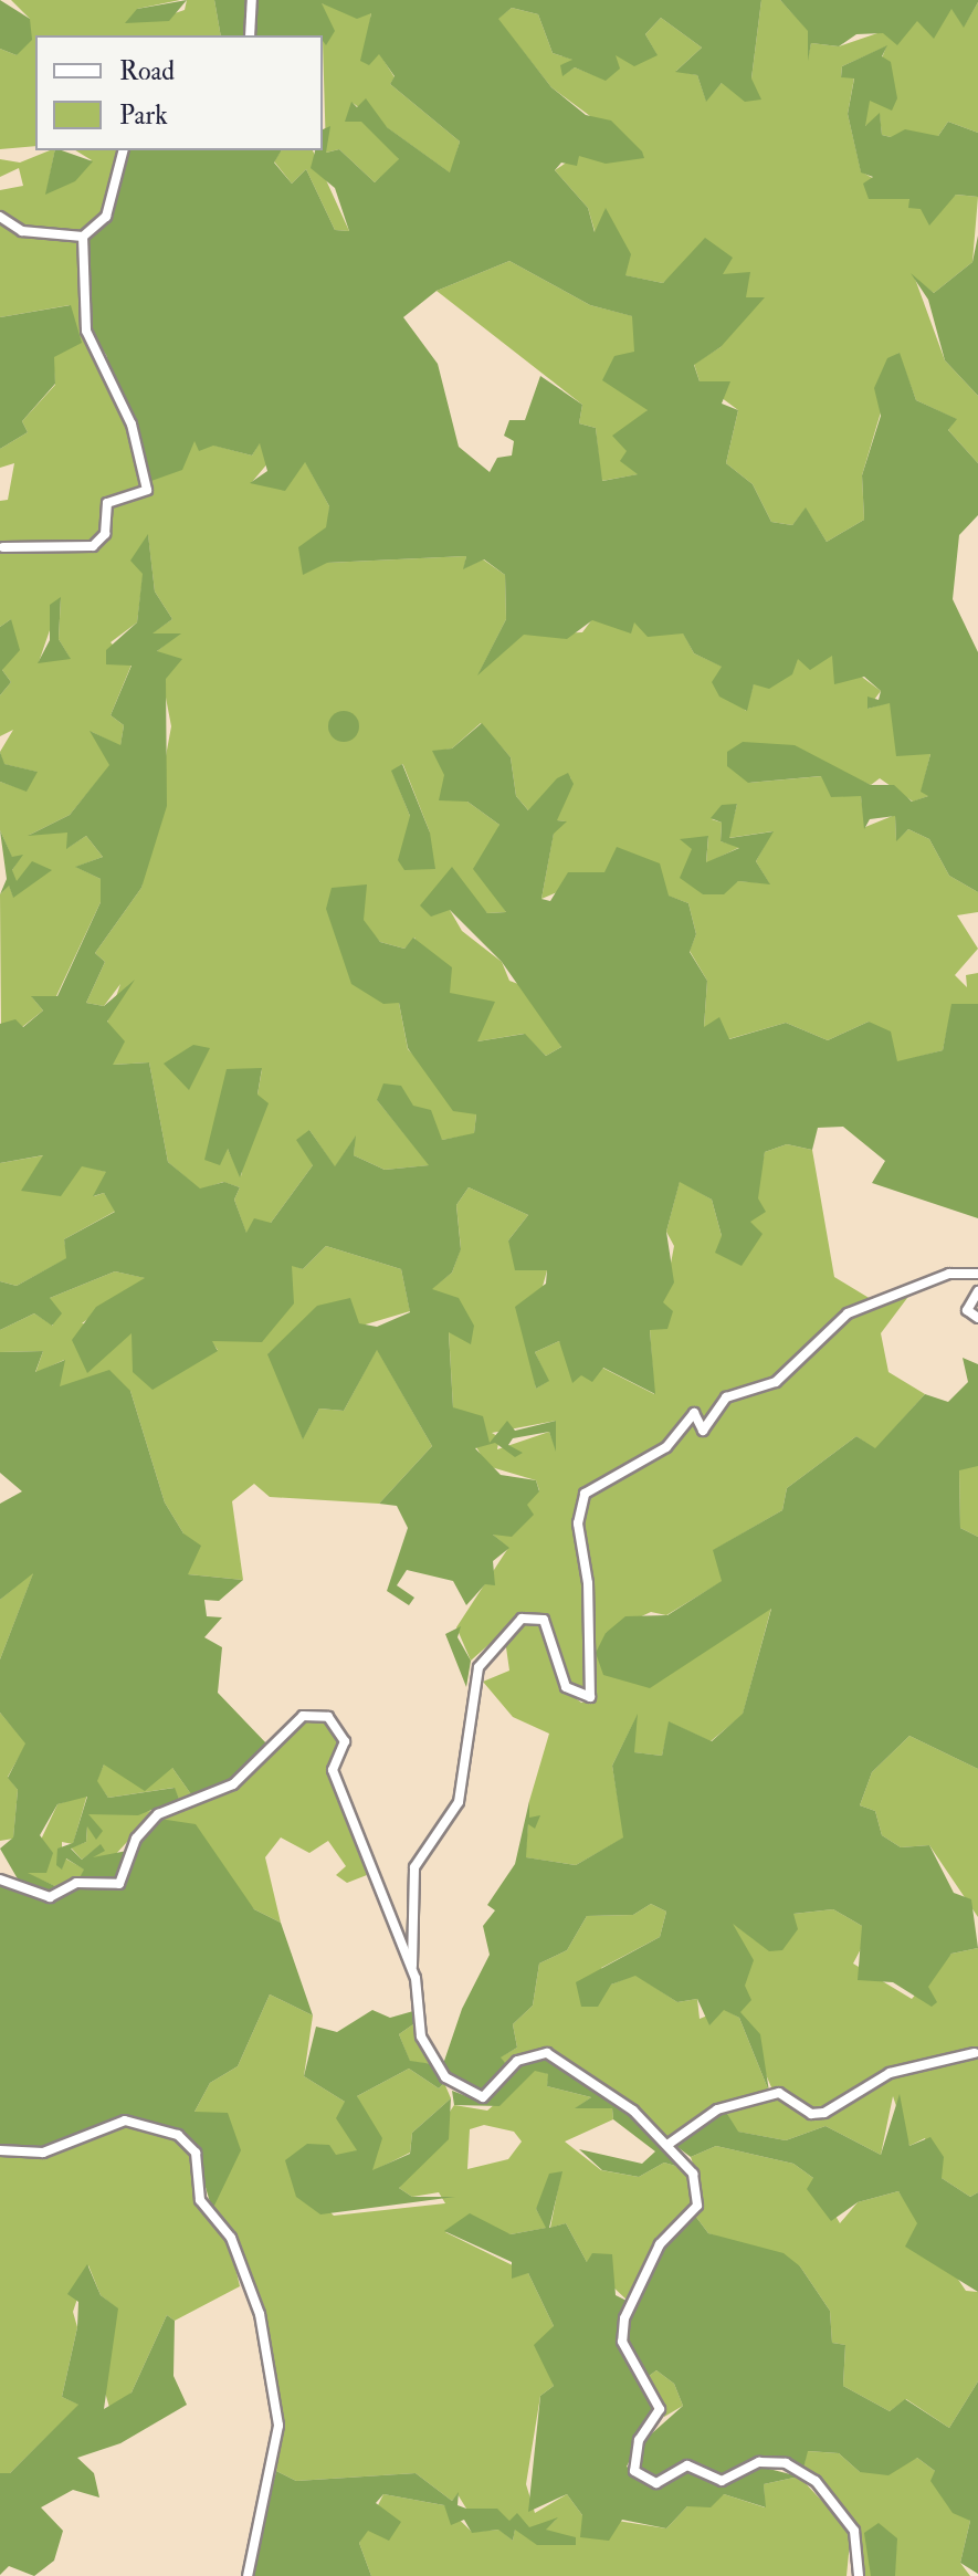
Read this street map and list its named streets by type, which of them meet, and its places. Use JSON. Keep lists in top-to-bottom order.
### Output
{
  "legend": ["Road", "Park"]
}
